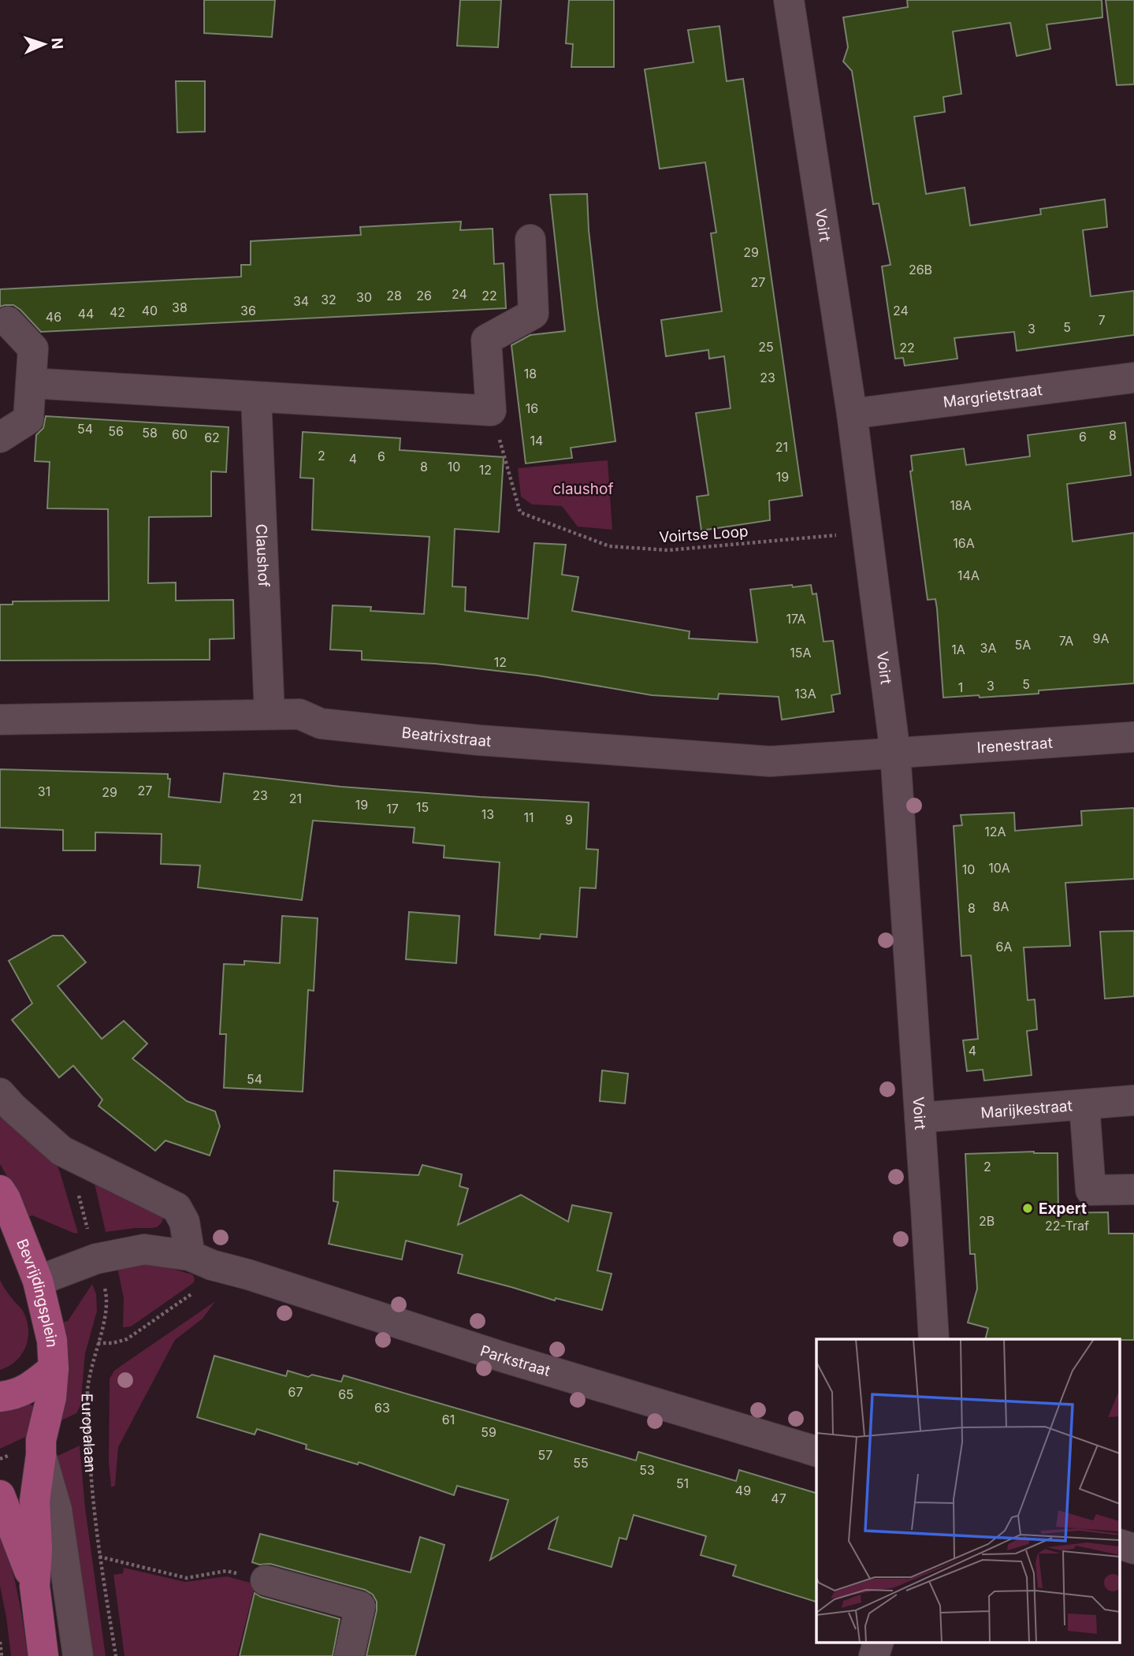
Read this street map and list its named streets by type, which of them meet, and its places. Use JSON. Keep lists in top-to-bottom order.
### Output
{
  "streets": {
    "main road": ["Bevrijdingsplein"],
    "street": [
      "Voirt",
      "Margrietstraat",
      "Claushof",
      "Beatrixstraat",
      "Irenestraat",
      "Marijkestraat",
      "Parkstraat"
    ],
    "path": ["Voirtse Loop", "Europalaan"]
  },
  "crossings": [
    ["Voirt", "Margrietstraat"],
    ["Voirt", "Voirtse Loop"],
    ["Voirt", "Beatrixstraat"],
    ["Voirt", "Irenestraat"],
    ["Voirt", "Marijkestraat"],
    ["Claushof", "Beatrixstraat"],
    ["Beatrixstraat", "Irenestraat"],
    ["Bevrijdingsplein", "Parkstraat"],
    ["Parkstraat", "Europalaan"]
  ],
  "parks": ["claushof"],
  "places": ["Expert"],
  "house_numbers": [
    "29",
    "26B",
    "27",
    "24",
    "28",
    "26",
    "22",
    "30",
    "32",
    "34",
    "38",
    "40",
    "36",
    "24",
    "42",
    "44",
    "46",
    "7",
    "5",
    "3",
    "25",
    "22",
    "18",
    "23",
    "16",
    "54",
    "56",
    "58",
    "60",
    "8",
    "6",
    "62",
    "14",
    "21",
    "2",
    "6",
    "4",
    "8",
    "10",
    "12",
    "19",
    "18A",
    "16A",
    "14A",
    "17A",
    "9A",
    "7A",
    "5A",
    "3A",
    "1A",
    "15A",
    "12",
    "5",
    "3",
    "1",
    "13A",
    "27",
    "31",
    "29",
    "23",
    "21",
    "19",
    "15",
    "17",
    "13",
    "11",
    "9",
    "12A",
    "10A",
    "10",
    "8A",
    "8",
    "6A",
    "4",
    "54",
    "2",
    "2B",
    "22-Traf",
    "67",
    "65",
    "63",
    "61",
    "59",
    "57",
    "55",
    "53",
    "51",
    "49",
    "47"
  ],
  "north": "right"
}
